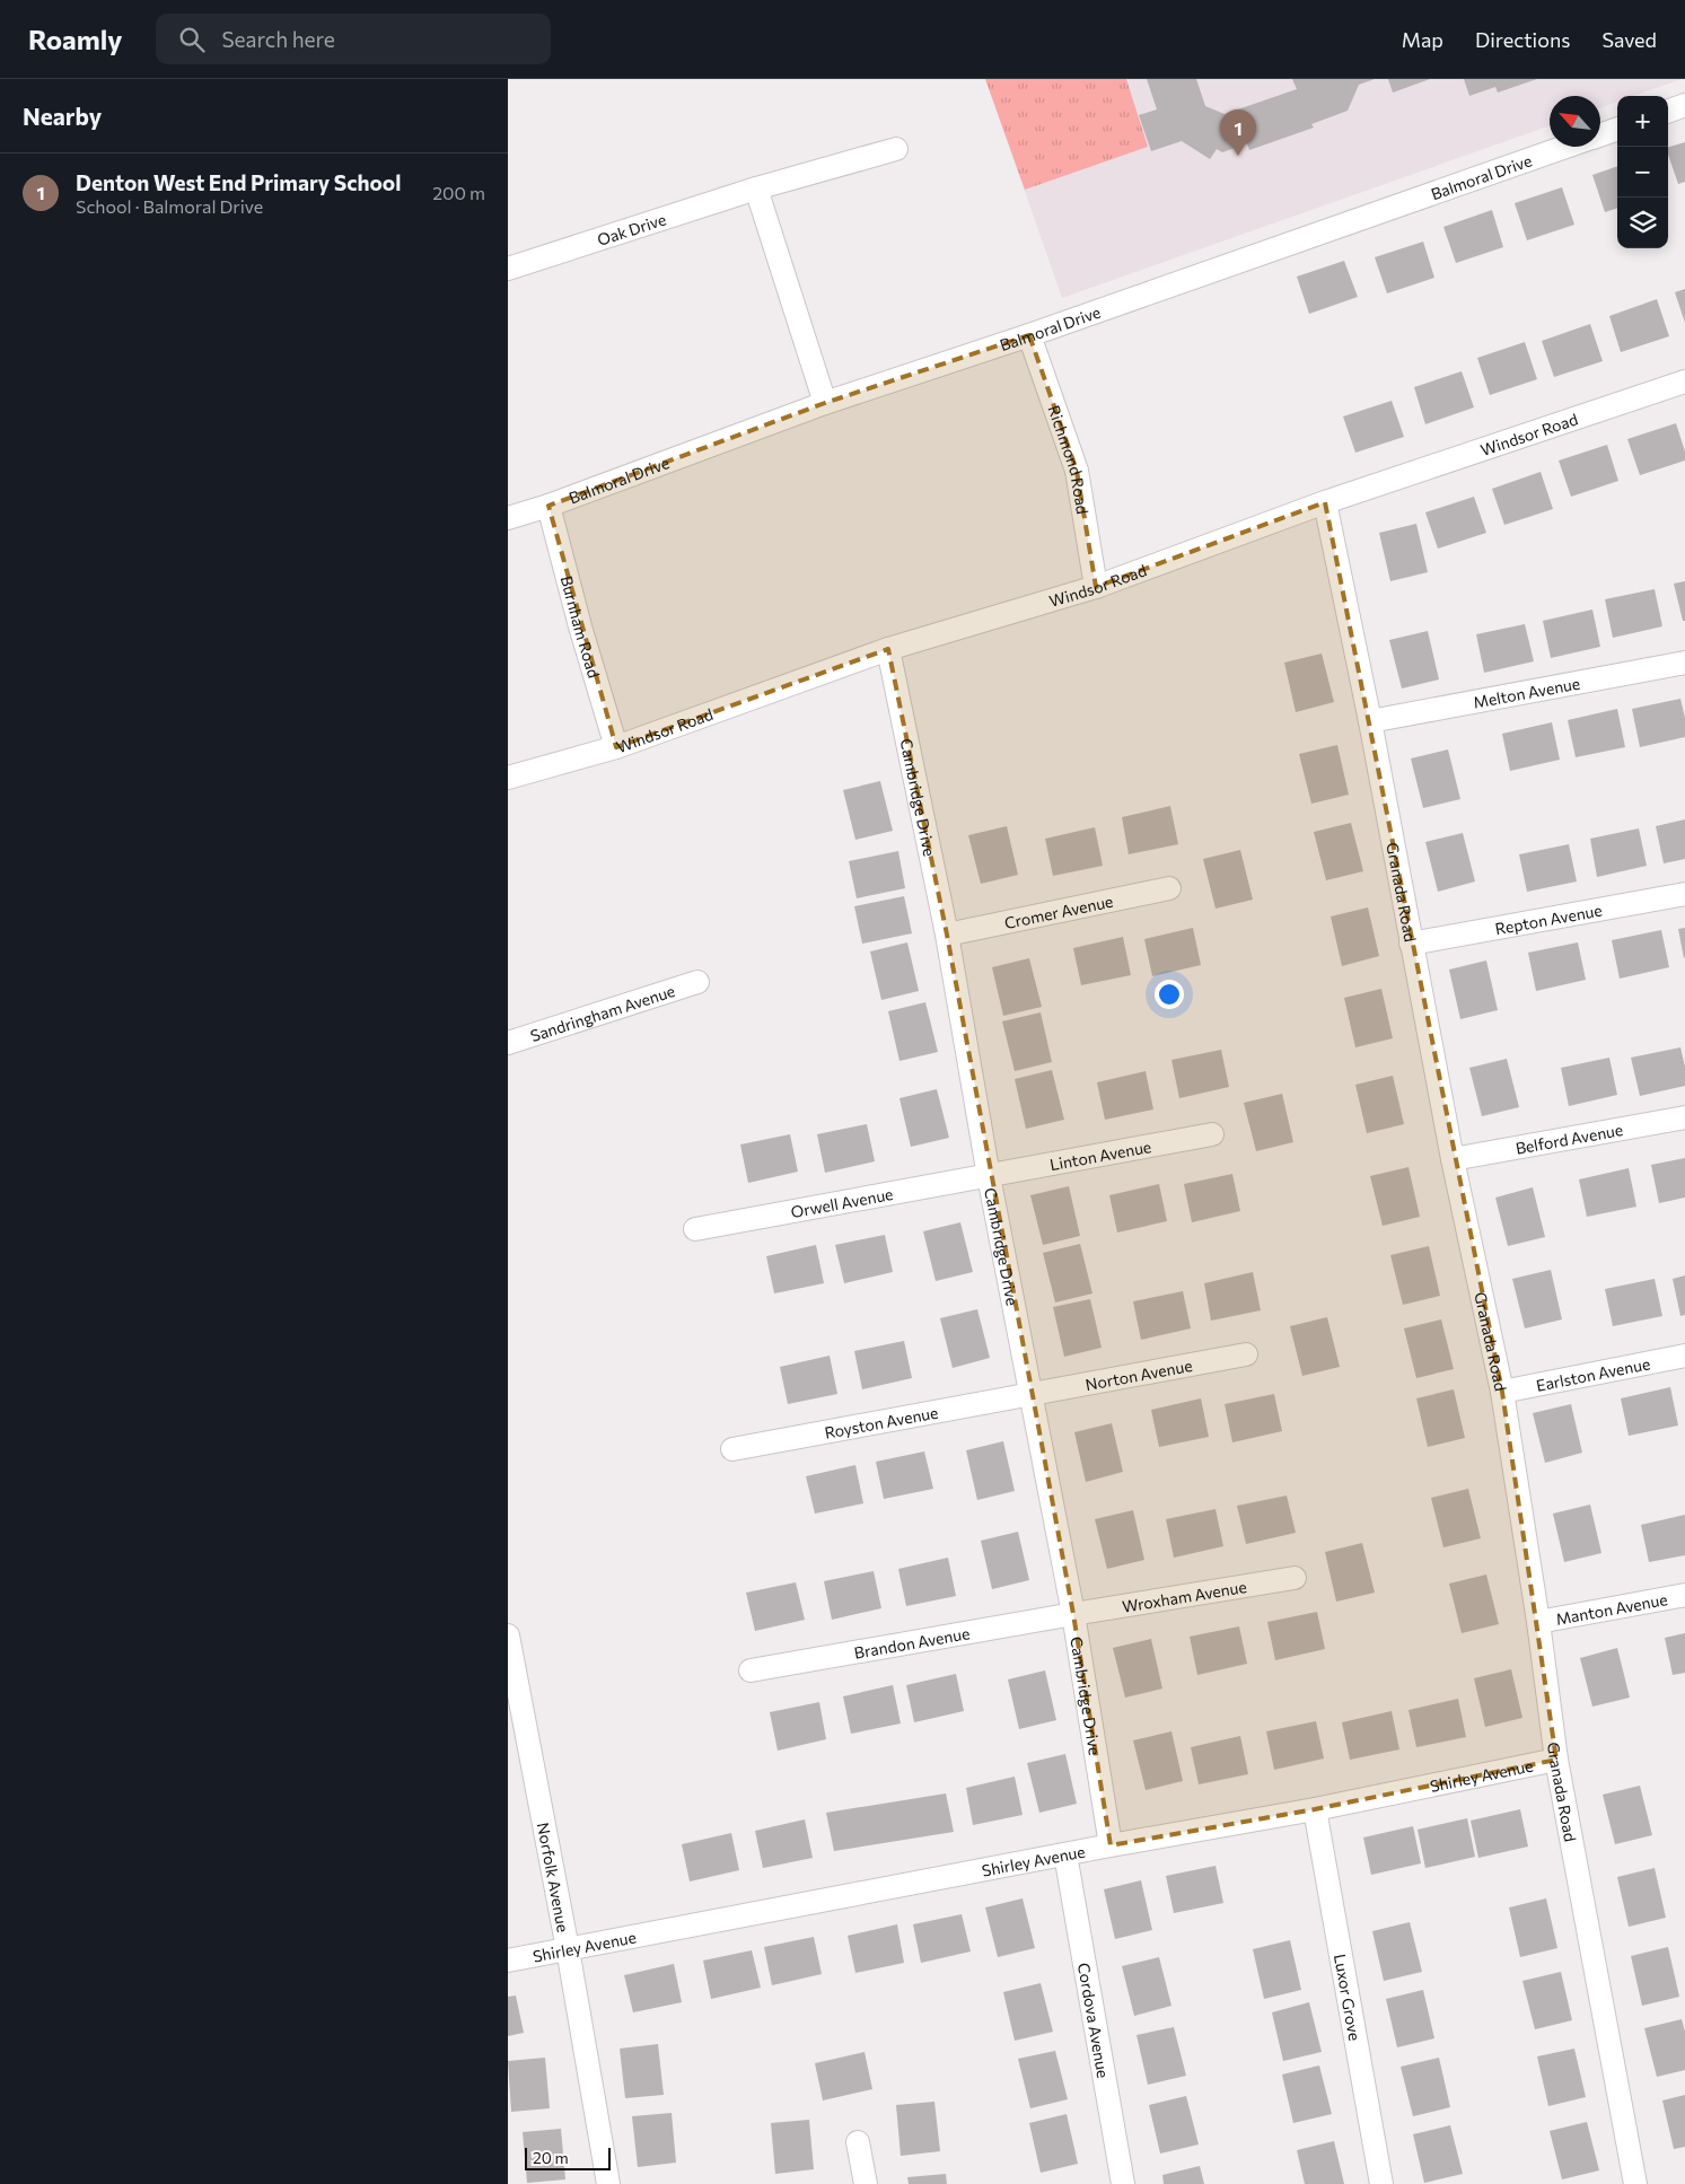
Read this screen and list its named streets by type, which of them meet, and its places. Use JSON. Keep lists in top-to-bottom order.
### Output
{
  "streets": {
    "street": [
      "Balmoral Drive",
      "Oak Drive",
      "Windsor Road",
      "Richmond Road",
      "Burnham Road",
      "Melton Avenue",
      "Cambridge Drive",
      "Granada Road",
      "Cromer Avenue",
      "Repton Avenue",
      "Sandringham Avenue",
      "Belford Avenue",
      "Linton Avenue",
      "Orwell Avenue",
      "Earlston Avenue",
      "Norton Avenue",
      "Royston Avenue",
      "Wroxham Avenue",
      "Manton Avenue",
      "Brandon Avenue",
      "Shirley Avenue",
      "Norfolk Avenue",
      "Luxor Grove",
      "Cordova Avenue"
    ]
  },
  "crossings": [
    ["Balmoral Drive", "Richmond Road"],
    ["Balmoral Drive", "Burnham Road"],
    ["Windsor Road", "Richmond Road"],
    ["Windsor Road", "Burnham Road"],
    ["Windsor Road", "Cambridge Drive"],
    ["Windsor Road", "Granada Road"],
    ["Melton Avenue", "Granada Road"],
    ["Cambridge Drive", "Cromer Avenue"],
    ["Cambridge Drive", "Linton Avenue"],
    ["Cambridge Drive", "Orwell Avenue"],
    ["Cambridge Drive", "Norton Avenue"],
    ["Cambridge Drive", "Royston Avenue"],
    ["Cambridge Drive", "Wroxham Avenue"],
    ["Cambridge Drive", "Brandon Avenue"],
    ["Cambridge Drive", "Shirley Avenue"],
    ["Granada Road", "Repton Avenue"],
    ["Granada Road", "Belford Avenue"],
    ["Granada Road", "Earlston Avenue"],
    ["Granada Road", "Manton Avenue"],
    ["Granada Road", "Shirley Avenue"],
    ["Linton Avenue", "Orwell Avenue"],
    ["Norton Avenue", "Royston Avenue"],
    ["Wroxham Avenue", "Brandon Avenue"],
    ["Shirley Avenue", "Norfolk Avenue"],
    ["Shirley Avenue", "Luxor Grove"],
    ["Shirley Avenue", "Cordova Avenue"]
  ],
  "scale_bar": "20 m",
  "north": "top left",
  "page": {
    "header": "Roamly",
    "search": "Search here",
    "nav": ["Map", "Directions", "Saved"],
    "heading": "Nearby",
    "map_buttons": ["+", "−"],
    "pins": "1",
    "list": [
      {
        "mark": "1",
        "name": "Denton West End Primary School",
        "note": "School · Balmoral Drive",
        "value": "200 m"
      }
    ],
    "scale": "20 m"
  }
}
